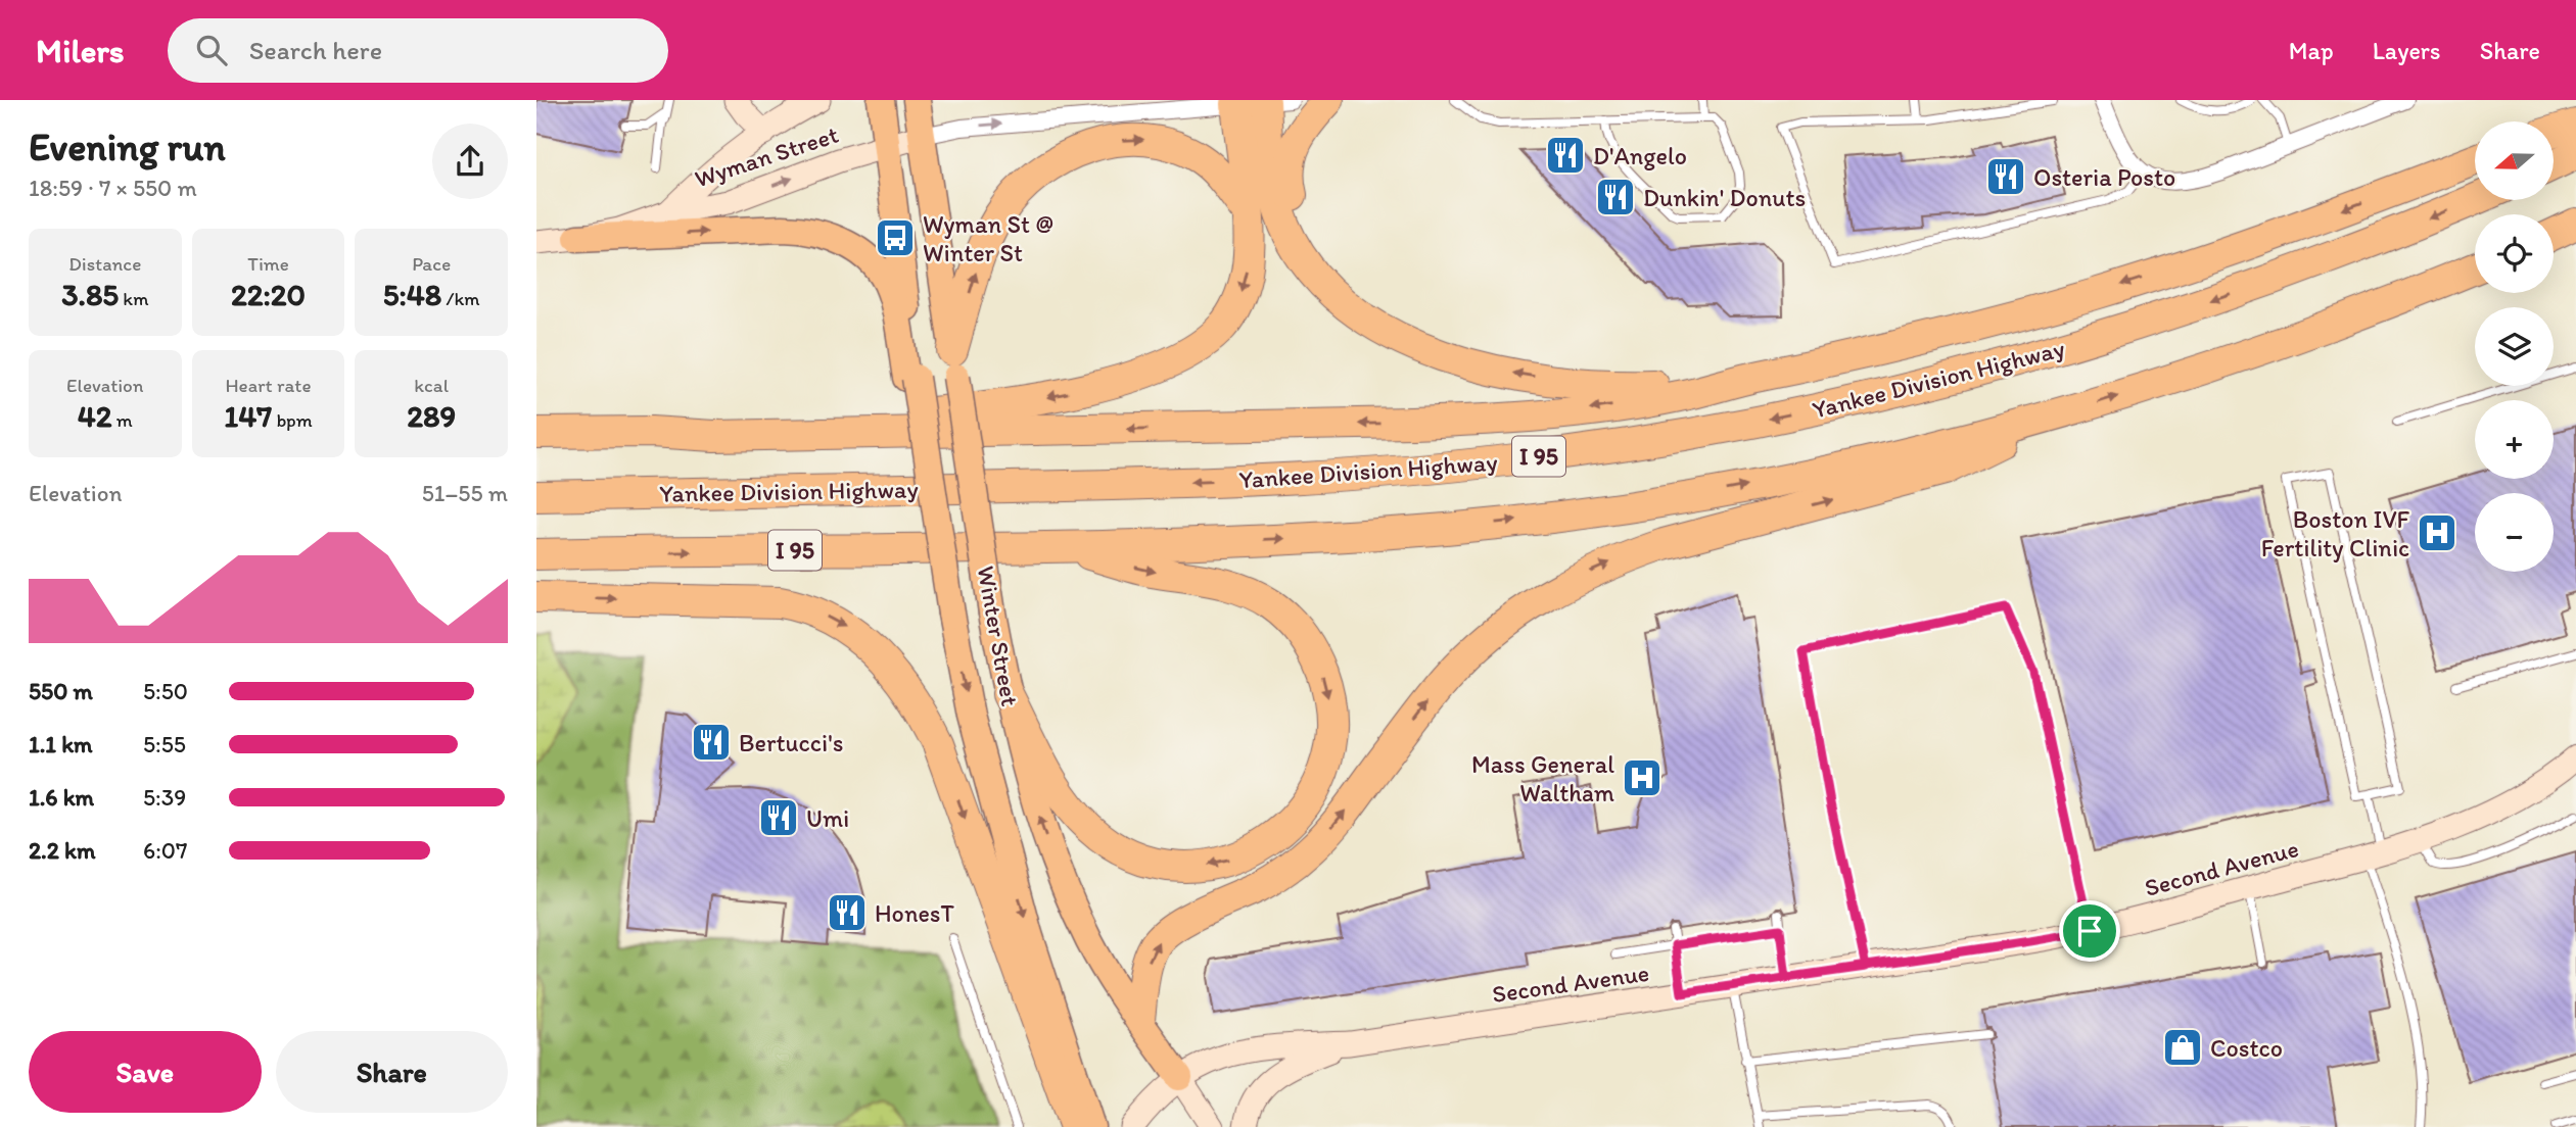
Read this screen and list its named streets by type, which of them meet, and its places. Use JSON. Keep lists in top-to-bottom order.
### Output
{
  "streets": {
    "highway": ["Yankee Division Highway", "I 95"],
    "main road": ["Winter Street"],
    "street": ["Wyman Street", "Second Avenue"]
  },
  "crossings": [
    ["Wyman Street", "Winter Street"],
    ["Winter Street", "Second Avenue"]
  ],
  "places": {
    "restaurant": [
      "D'Angelo",
      "Osteria Posto",
      "Dunkin' Donuts",
      "Bertucci's",
      "Umi",
      "HonesT"
    ],
    "bus stop": ["Wyman St @ Winter St"],
    "hospital": ["Boston IVF Fertility Clinic", "Mass General Waltham"],
    "shop": ["Costco"]
  },
  "north": "left",
  "page": {
    "header": "Milers",
    "search": "Search here",
    "nav": ["Map", "Layers", "Share"],
    "heading": ["Evening run", "18:59 · 7 × 550 m"],
    "map_buttons": ["+", "−"],
    "stats": [
      ["Distance", "3.85 km"],
      ["Time", "22:20"],
      ["Pace", "5:48 /km"],
      ["Elevation", "42 m"],
      ["Heart rate", "147 bpm"],
      ["kcal", "289"]
    ],
    "chart": ["Elevation", "51–55 m"],
    "list": [
      {
        "name": "550 m",
        "note": "5:50"
      },
      {
        "name": "1.1 km",
        "note": "5:55"
      },
      {
        "name": "1.6 km",
        "note": "5:39"
      },
      {
        "name": "2.2 km",
        "note": "6:07"
      }
    ],
    "buttons": ["Save", "Share"]
  }
}
